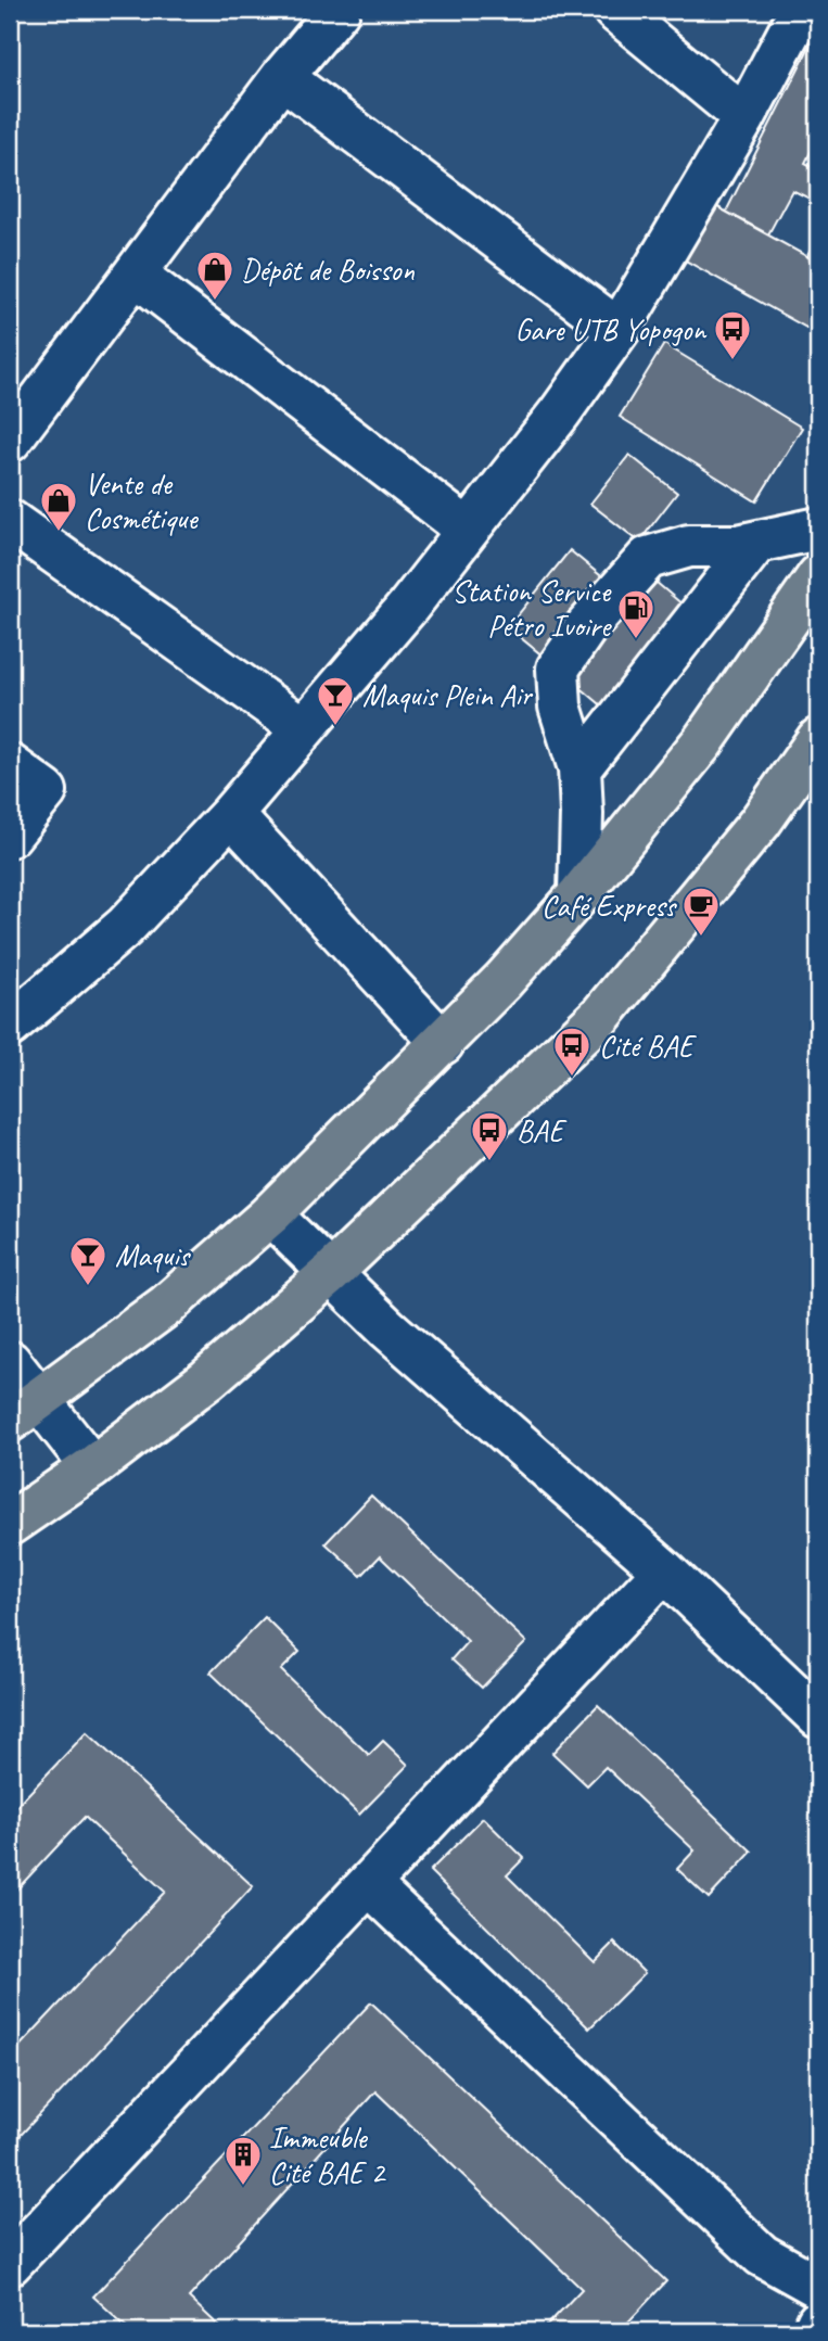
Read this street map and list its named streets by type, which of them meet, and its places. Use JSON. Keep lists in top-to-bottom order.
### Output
{
  "places": {
    "shop": ["Dépôt de Boisson", "Vente de Cosmétique"],
    "bus stop": ["Gare UTB Yopogon", "Cité BAE", "BAE"],
    "fuel station": ["Station Service Pétro Ivoire"],
    "bar": ["Maquis Plein Air", "Maquis"],
    "cafe": ["Café Express"],
    "building": ["Immeuble Cité BAE 2"]
  }
}
